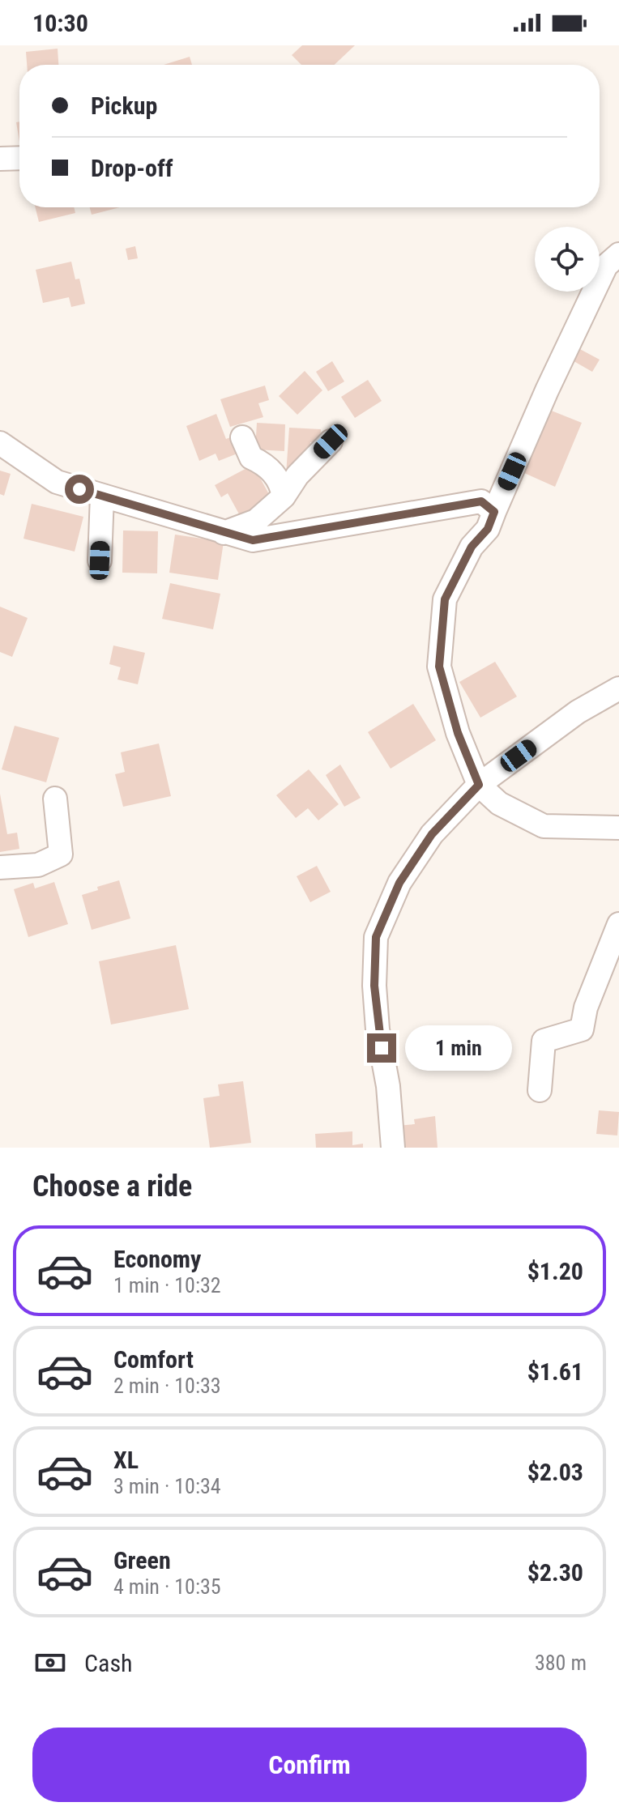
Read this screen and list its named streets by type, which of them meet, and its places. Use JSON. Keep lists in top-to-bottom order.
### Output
{
  "page": {
    "status": "10:30",
    "banner": ["Pickup", "Drop-off"],
    "bubble": "1 min",
    "heading": "Choose a ride",
    "list": [
      {
        "name": "Economy",
        "note": "1 min · 10:32",
        "value": "$1.20"
      },
      {
        "name": "Comfort",
        "note": "2 min · 10:33",
        "value": "$1.61"
      },
      {
        "name": "XL",
        "note": "3 min · 10:34",
        "value": "$2.03"
      },
      {
        "name": "Green",
        "note": "4 min · 10:35",
        "value": "$2.30"
      }
    ],
    "pay": ["Cash", "380 m"],
    "buttons": "Confirm"
  }
}
